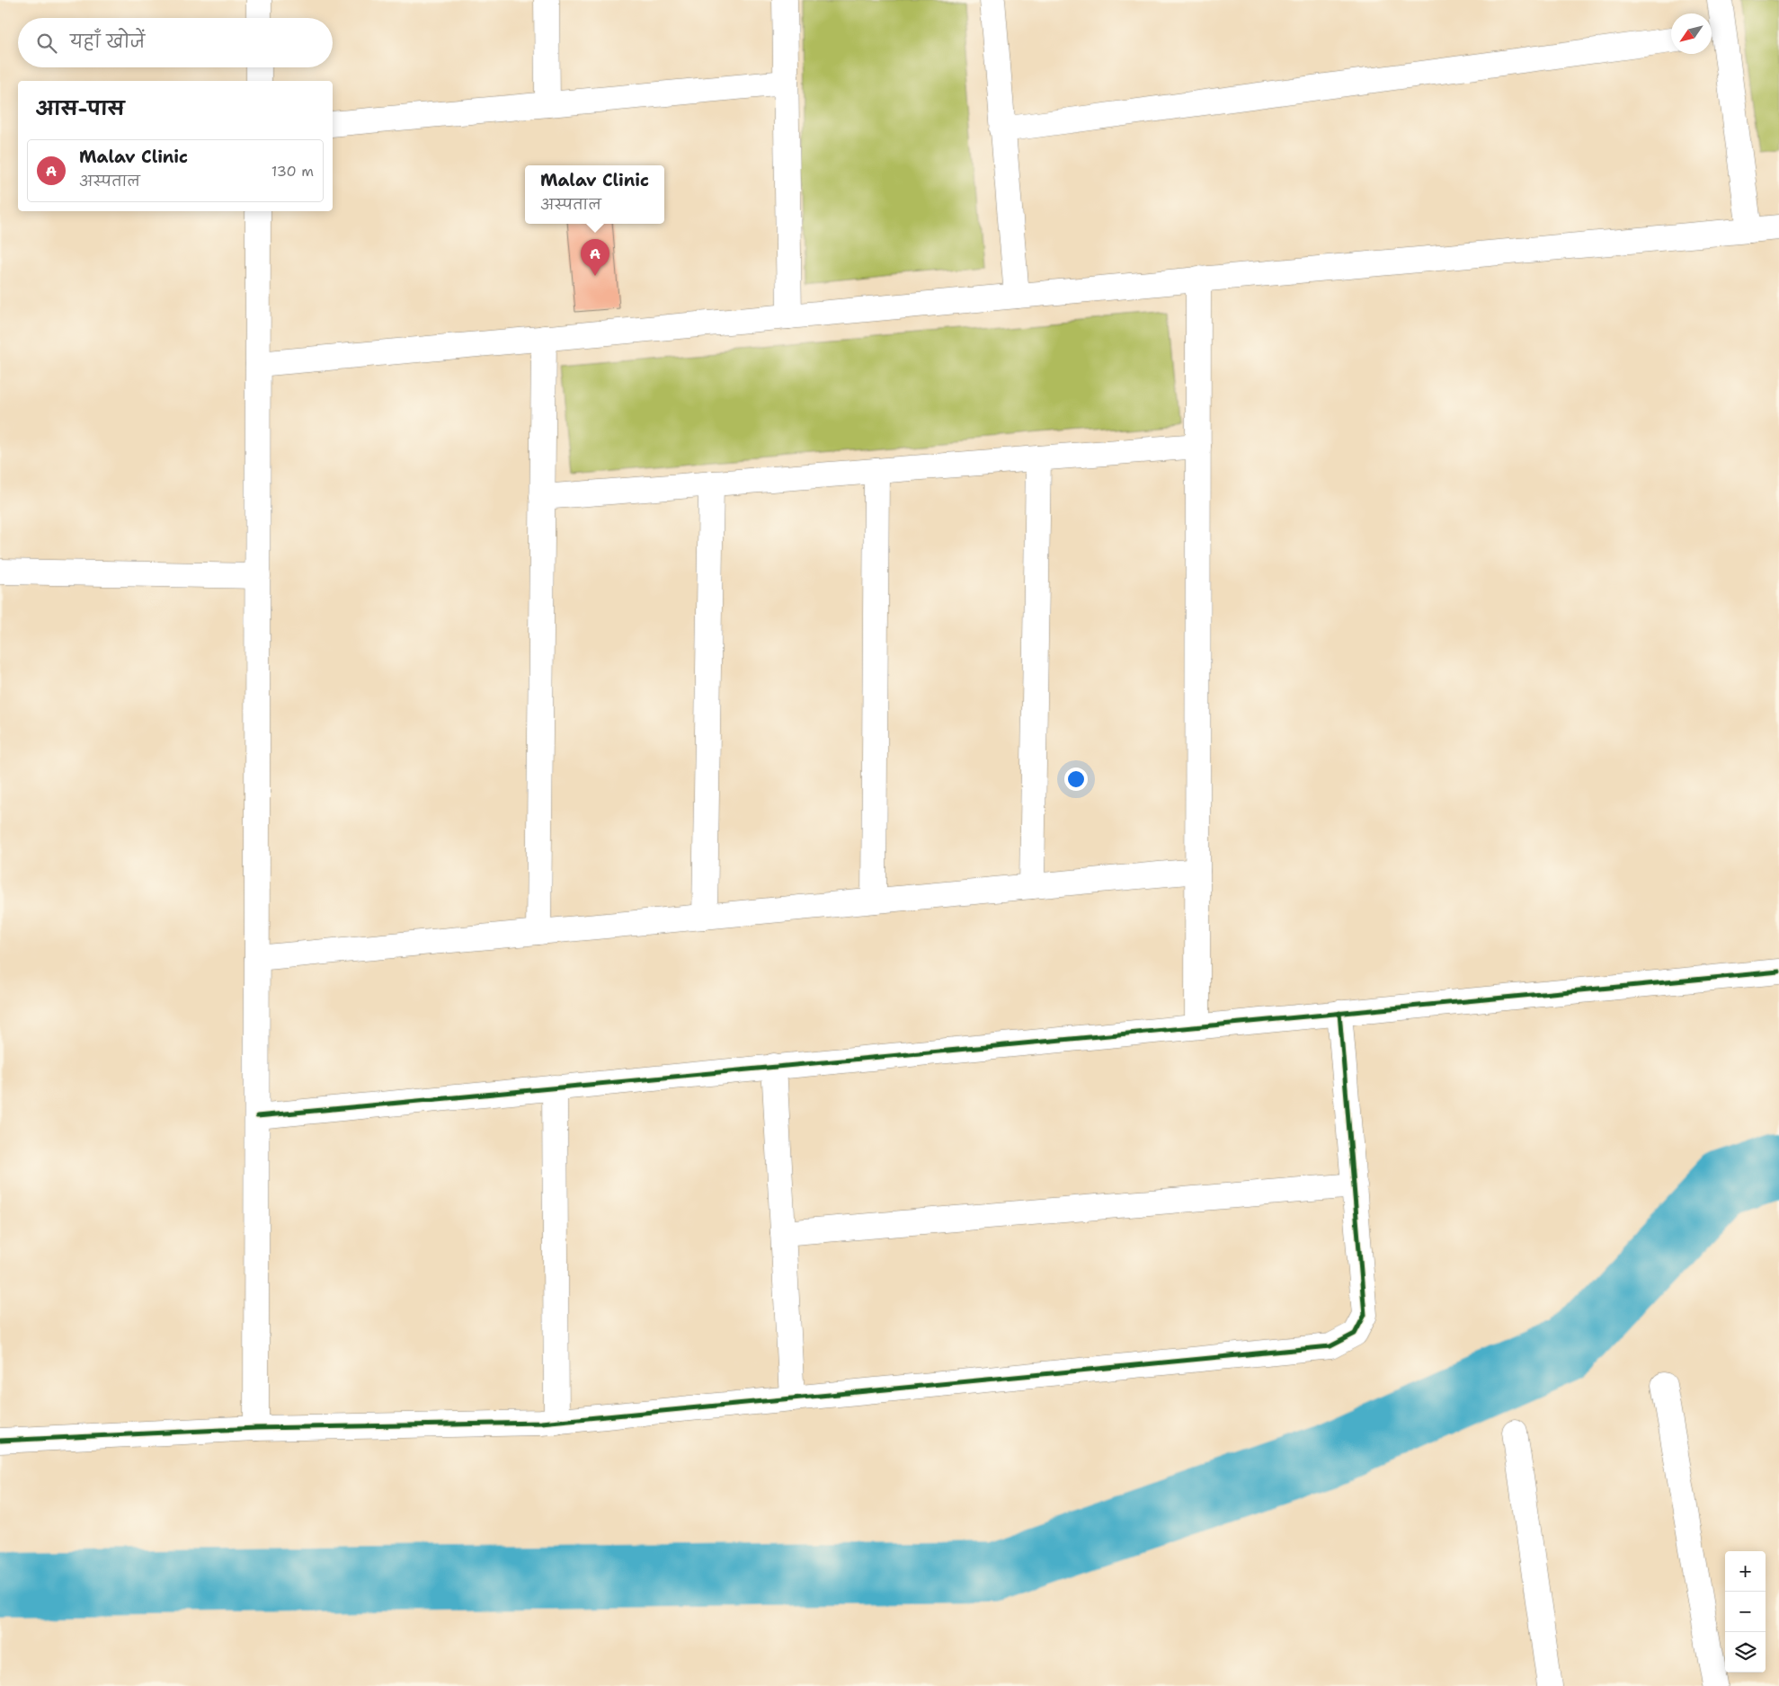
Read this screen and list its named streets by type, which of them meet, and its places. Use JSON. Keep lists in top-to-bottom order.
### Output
{
  "north": "bottom left",
  "page": {
    "search": "यहाँ खोजें",
    "heading": "आस-पास",
    "list": [
      {
        "mark": "A",
        "name": "Malav Clinic",
        "note": "अस्पताल",
        "value": "130 m"
      }
    ],
    "popup": ["Malav Clinic", "अस्पताल"],
    "pins": "A",
    "map_buttons": ["+", "−"]
  }
}
